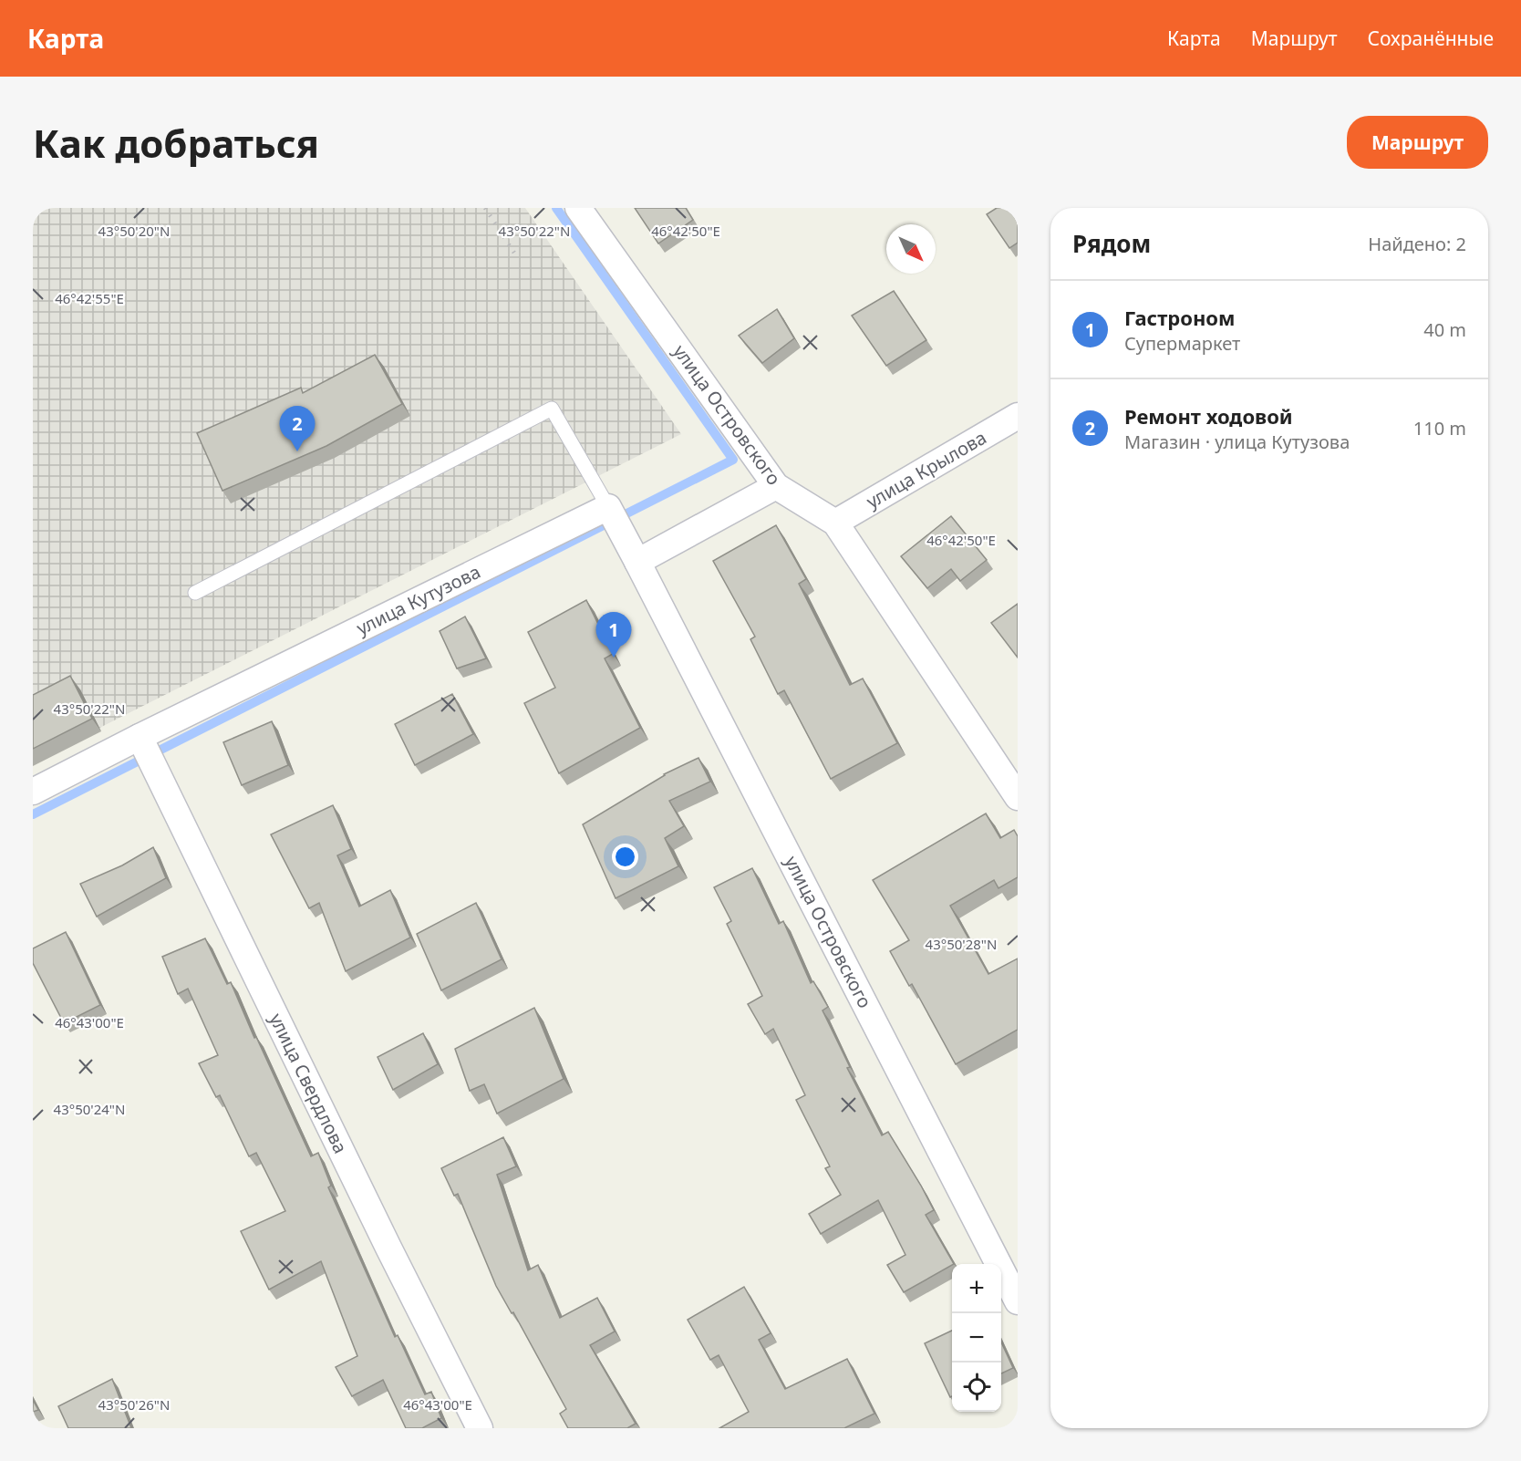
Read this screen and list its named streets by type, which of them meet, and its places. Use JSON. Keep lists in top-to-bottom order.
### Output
{
  "streets": {
    "street": [
      "улица Островского",
      "улица Крылова",
      "улица Кутузова",
      "улица Свердлова"
    ]
  },
  "crossings": [
    ["улица Островского", "улица Крылова"],
    ["улица Кутузова", "улица Свердлова"]
  ],
  "north": "bottom right",
  "page": {
    "header": "Карта",
    "nav": ["Карта", "Маршрут", "Сохранённые"],
    "buttons": "Маршрут",
    "title": "Как добраться",
    "heading": ["Рядом", "Найдено: 2"],
    "list": [
      {
        "mark": "1",
        "name": "Гастроном",
        "note": "Супермаркет",
        "value": "40 m"
      },
      {
        "mark": "2",
        "name": "Ремонт ходовой",
        "note": "Магазин · улица Кутузова",
        "value": "110 m"
      }
    ],
    "pins": ["2", "1"],
    "map_buttons": ["+", "−"]
  },
  "coordinates": [
    "43°50'20\"N",
    "43°50'22\"N",
    "46°42'50\"E",
    "46°42'55\"E",
    "43°50'28\"N",
    "46°43'00\"E",
    "43°50'24\"N",
    "43°50'26\"N"
  ]
}
